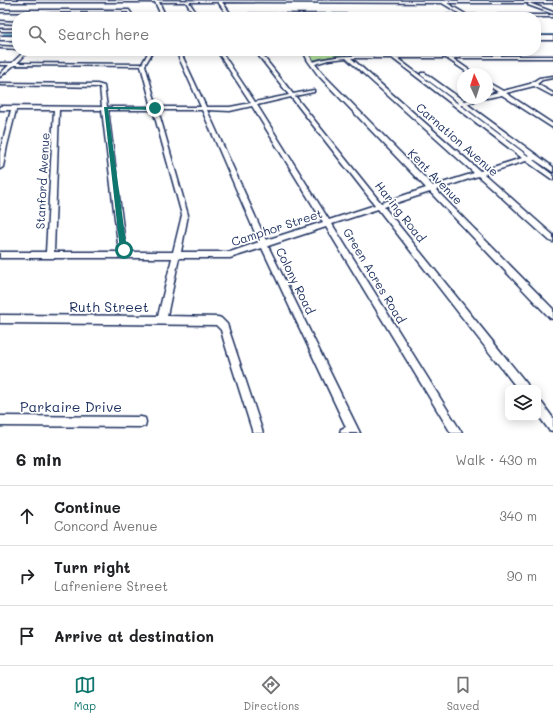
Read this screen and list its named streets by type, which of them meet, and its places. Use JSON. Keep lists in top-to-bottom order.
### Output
{
  "streets": {
    "street": [
      "Carnation Avenue",
      "Kent Avenue",
      "Stanford Avenue",
      "Haring Road",
      "Camphor Street",
      "Green Acres Road",
      "Colony Road",
      "Ruth Street",
      "Parkaire Drive"
    ]
  },
  "crossings": [
    ["Carnation Avenue", "Camphor Street"],
    ["Kent Avenue", "Camphor Street"],
    ["Stanford Avenue", "Camphor Street"],
    ["Haring Road", "Camphor Street"],
    ["Camphor Street", "Green Acres Road"],
    ["Camphor Street", "Colony Road"]
  ],
  "north": "top",
  "page": {
    "search": "Search here",
    "heading": ["6 min", "Walk · 430 m"],
    "list": [
      ["Continue", "Concord Avenue", "340 m"],
      ["Turn right", "Lafreniere Street", "90 m"],
      "Arrive at destination"
    ],
    "nav": ["Map", "Directions", "Saved"]
  }
}
